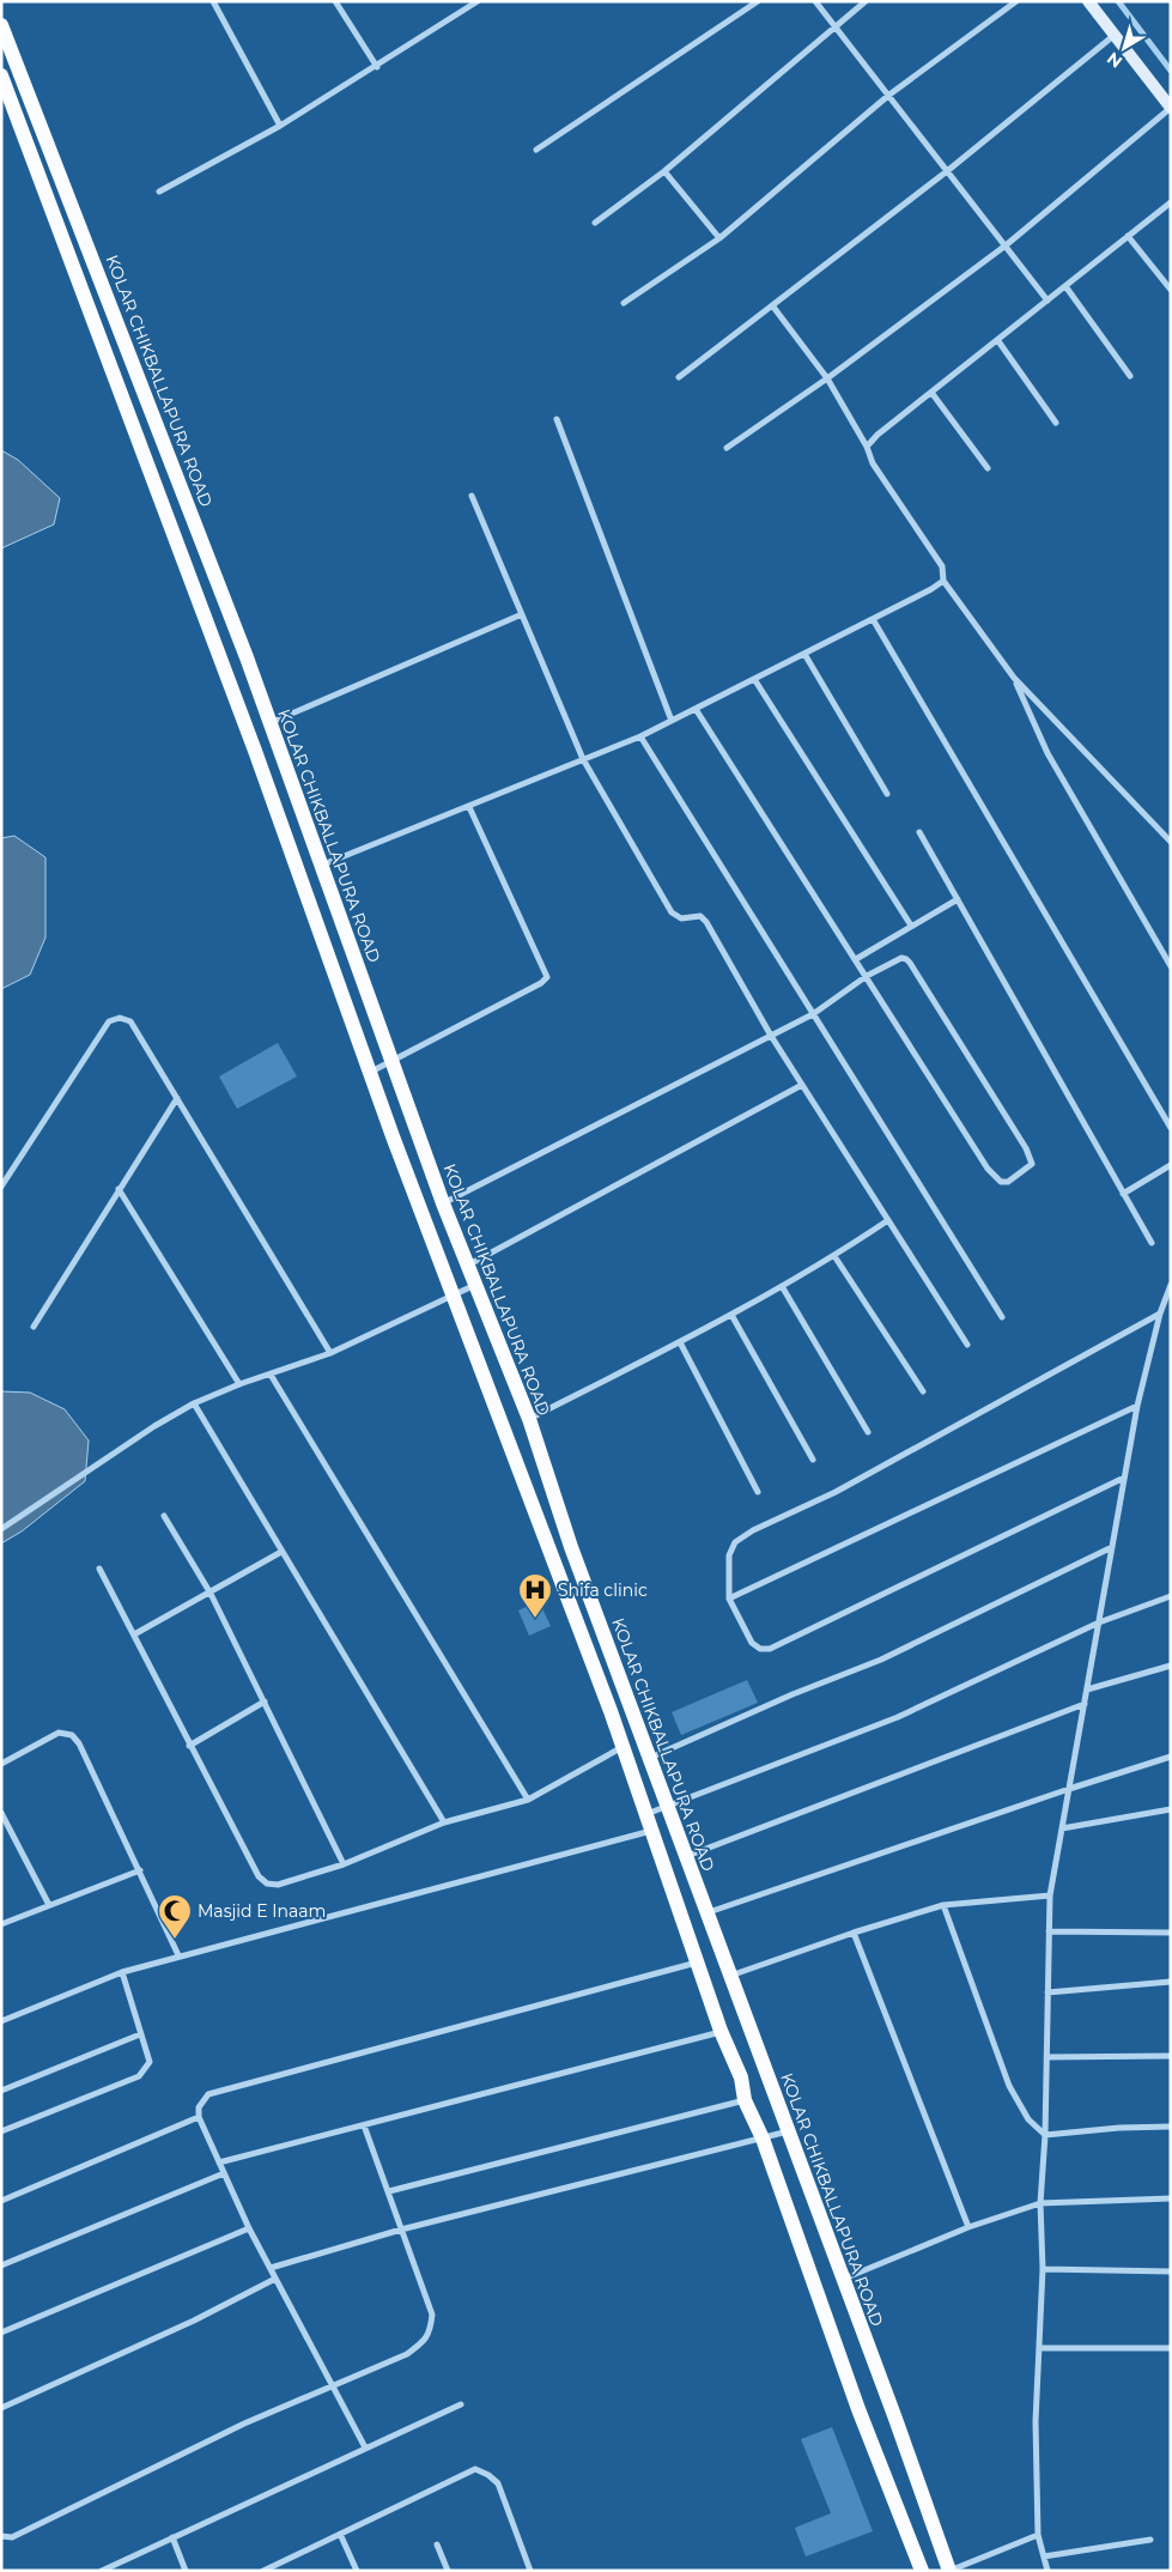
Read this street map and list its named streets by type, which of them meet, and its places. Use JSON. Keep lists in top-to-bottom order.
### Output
{
  "streets": {
    "main road": ["KOLAR CHIKBALLAPURA ROAD"]
  },
  "places": {
    "hospital": ["Shifa clinic"],
    "mosque": ["Masjid E Inaam"]
  },
  "north": "bottom left"
}
